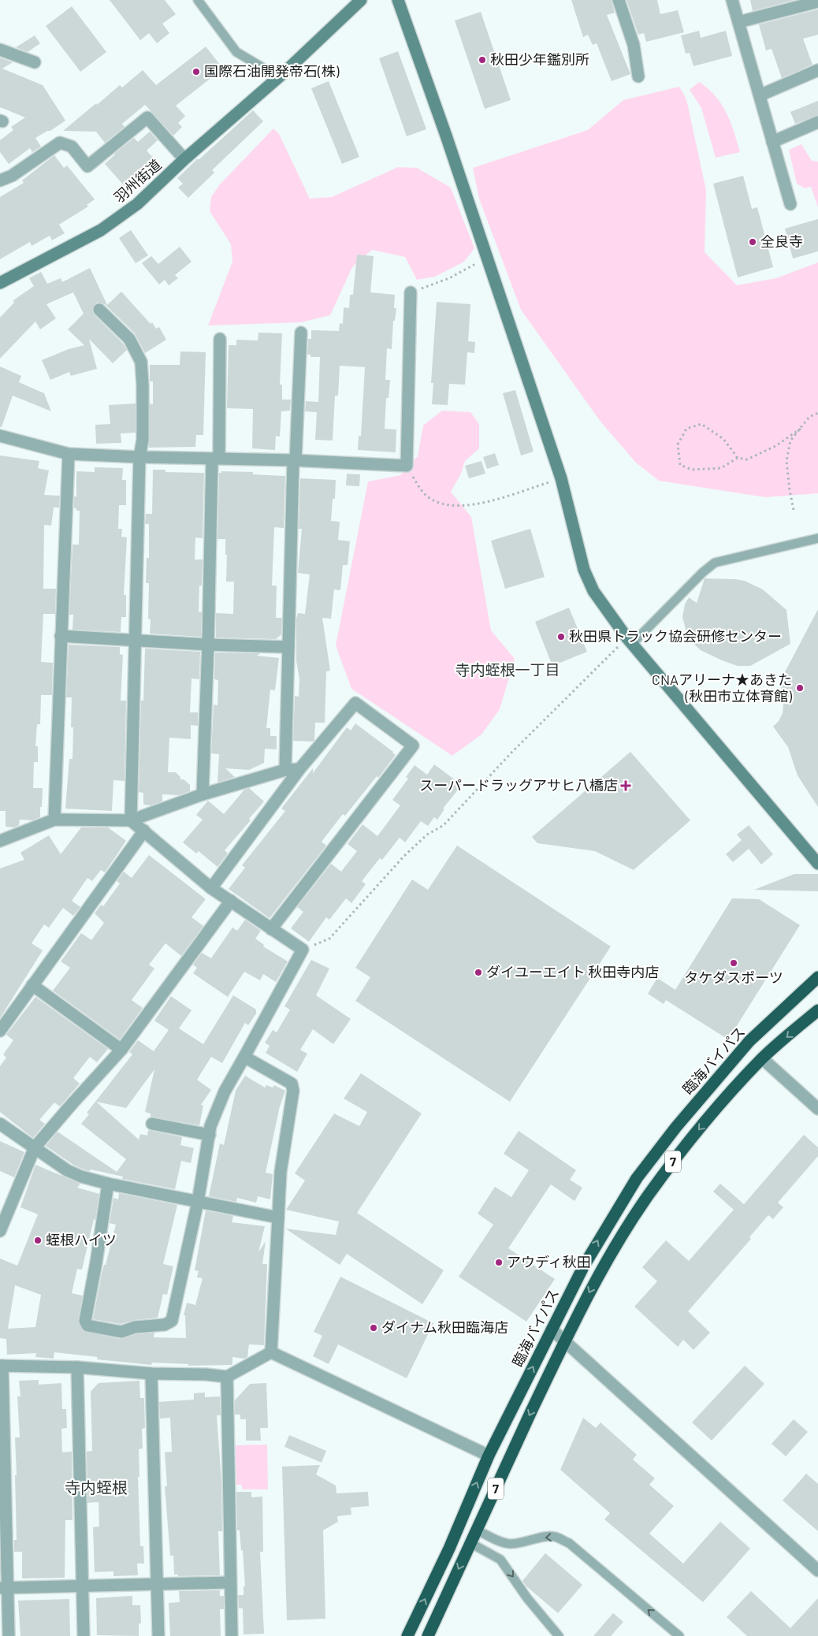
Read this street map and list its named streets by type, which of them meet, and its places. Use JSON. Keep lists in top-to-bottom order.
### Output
{
  "streets": {
    "highway": ["臨海バイパス", "7"],
    "street": ["羽州街道"]
  },
  "districts": ["寺内蛭根一丁目", "寺内蛭根"],
  "places": {
    "other": [
      "秋田少年鑑別所",
      "国際石油開発帝石(株)",
      "全良寺",
      "秋田県トラック協会研修センター",
      "CNAアリーナ★あきた (秋田市立体育館)",
      "タケダスポーツ",
      "ダイユーエイト 秋田寺内店",
      "蛭根ハイツ",
      "アウディ秋田",
      "ダイナム秋田臨海店"
    ],
    "health": ["スーパードラッグアサヒ八橋店"]
  }
}
